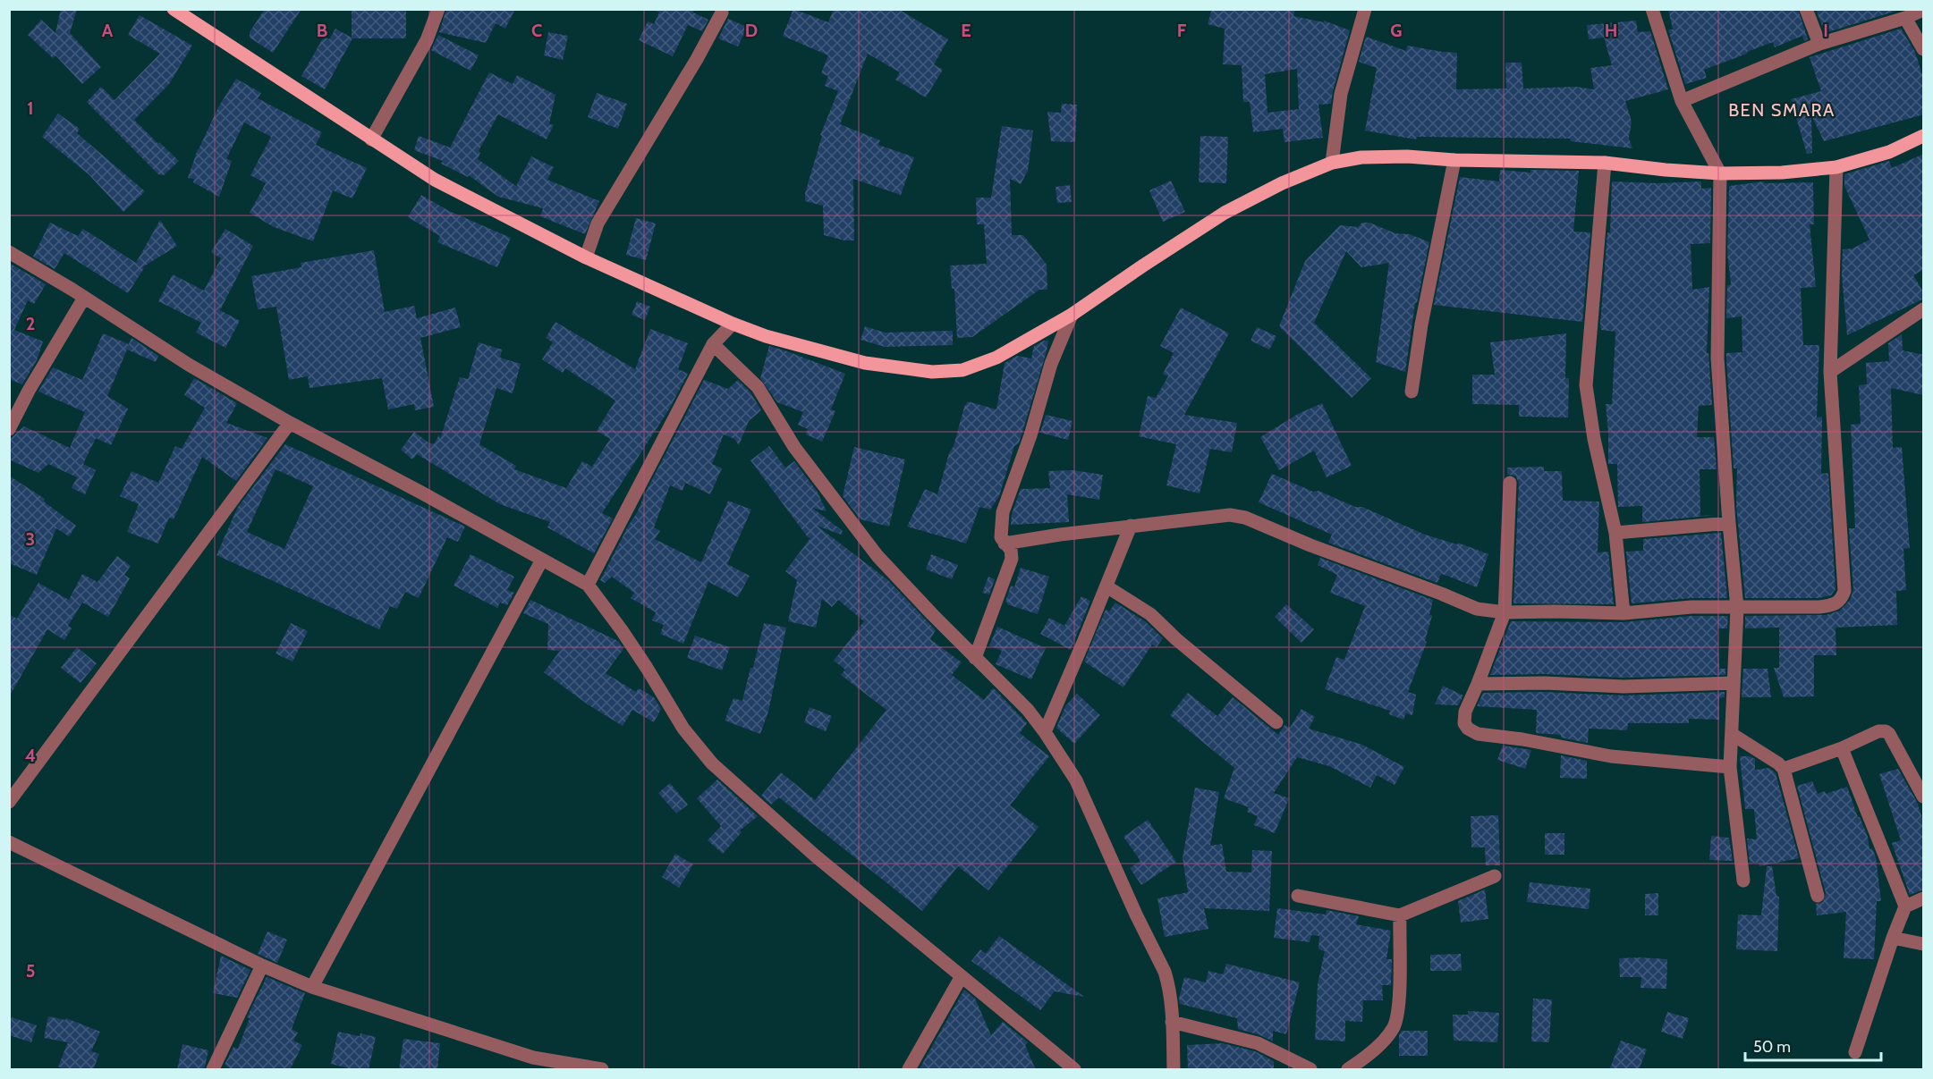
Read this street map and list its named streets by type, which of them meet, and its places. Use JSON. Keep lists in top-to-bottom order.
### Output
{
  "districts": ["BEN SMARA"],
  "scale_bar": "50 m",
  "grid": {
    "columns": [
      "A",
      "B",
      "C",
      "D",
      "E",
      "F",
      "G",
      "H",
      "I"
    ],
    "rows": [
      "1",
      "2",
      "3",
      "4",
      "5"
    ]
  }
}
